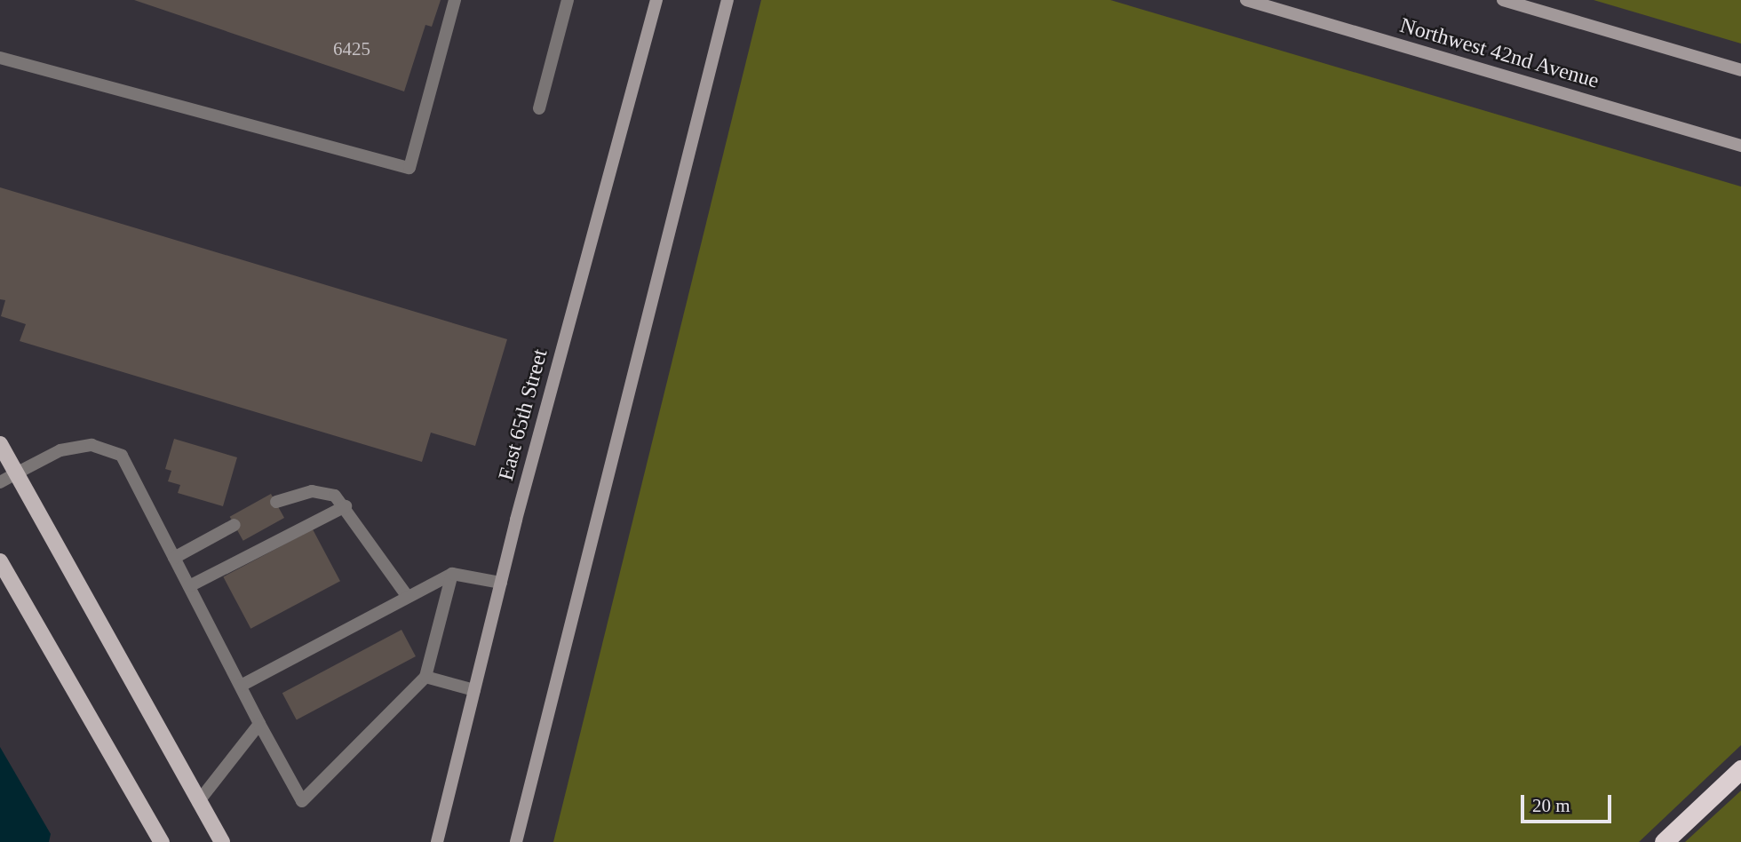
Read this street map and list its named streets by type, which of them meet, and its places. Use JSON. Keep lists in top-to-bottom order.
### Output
{
  "streets": {
    "main road": ["Northwest 42nd Avenue", "East 65th Street"]
  },
  "house_numbers": ["6425"],
  "scale_bar": "20 m"
}
